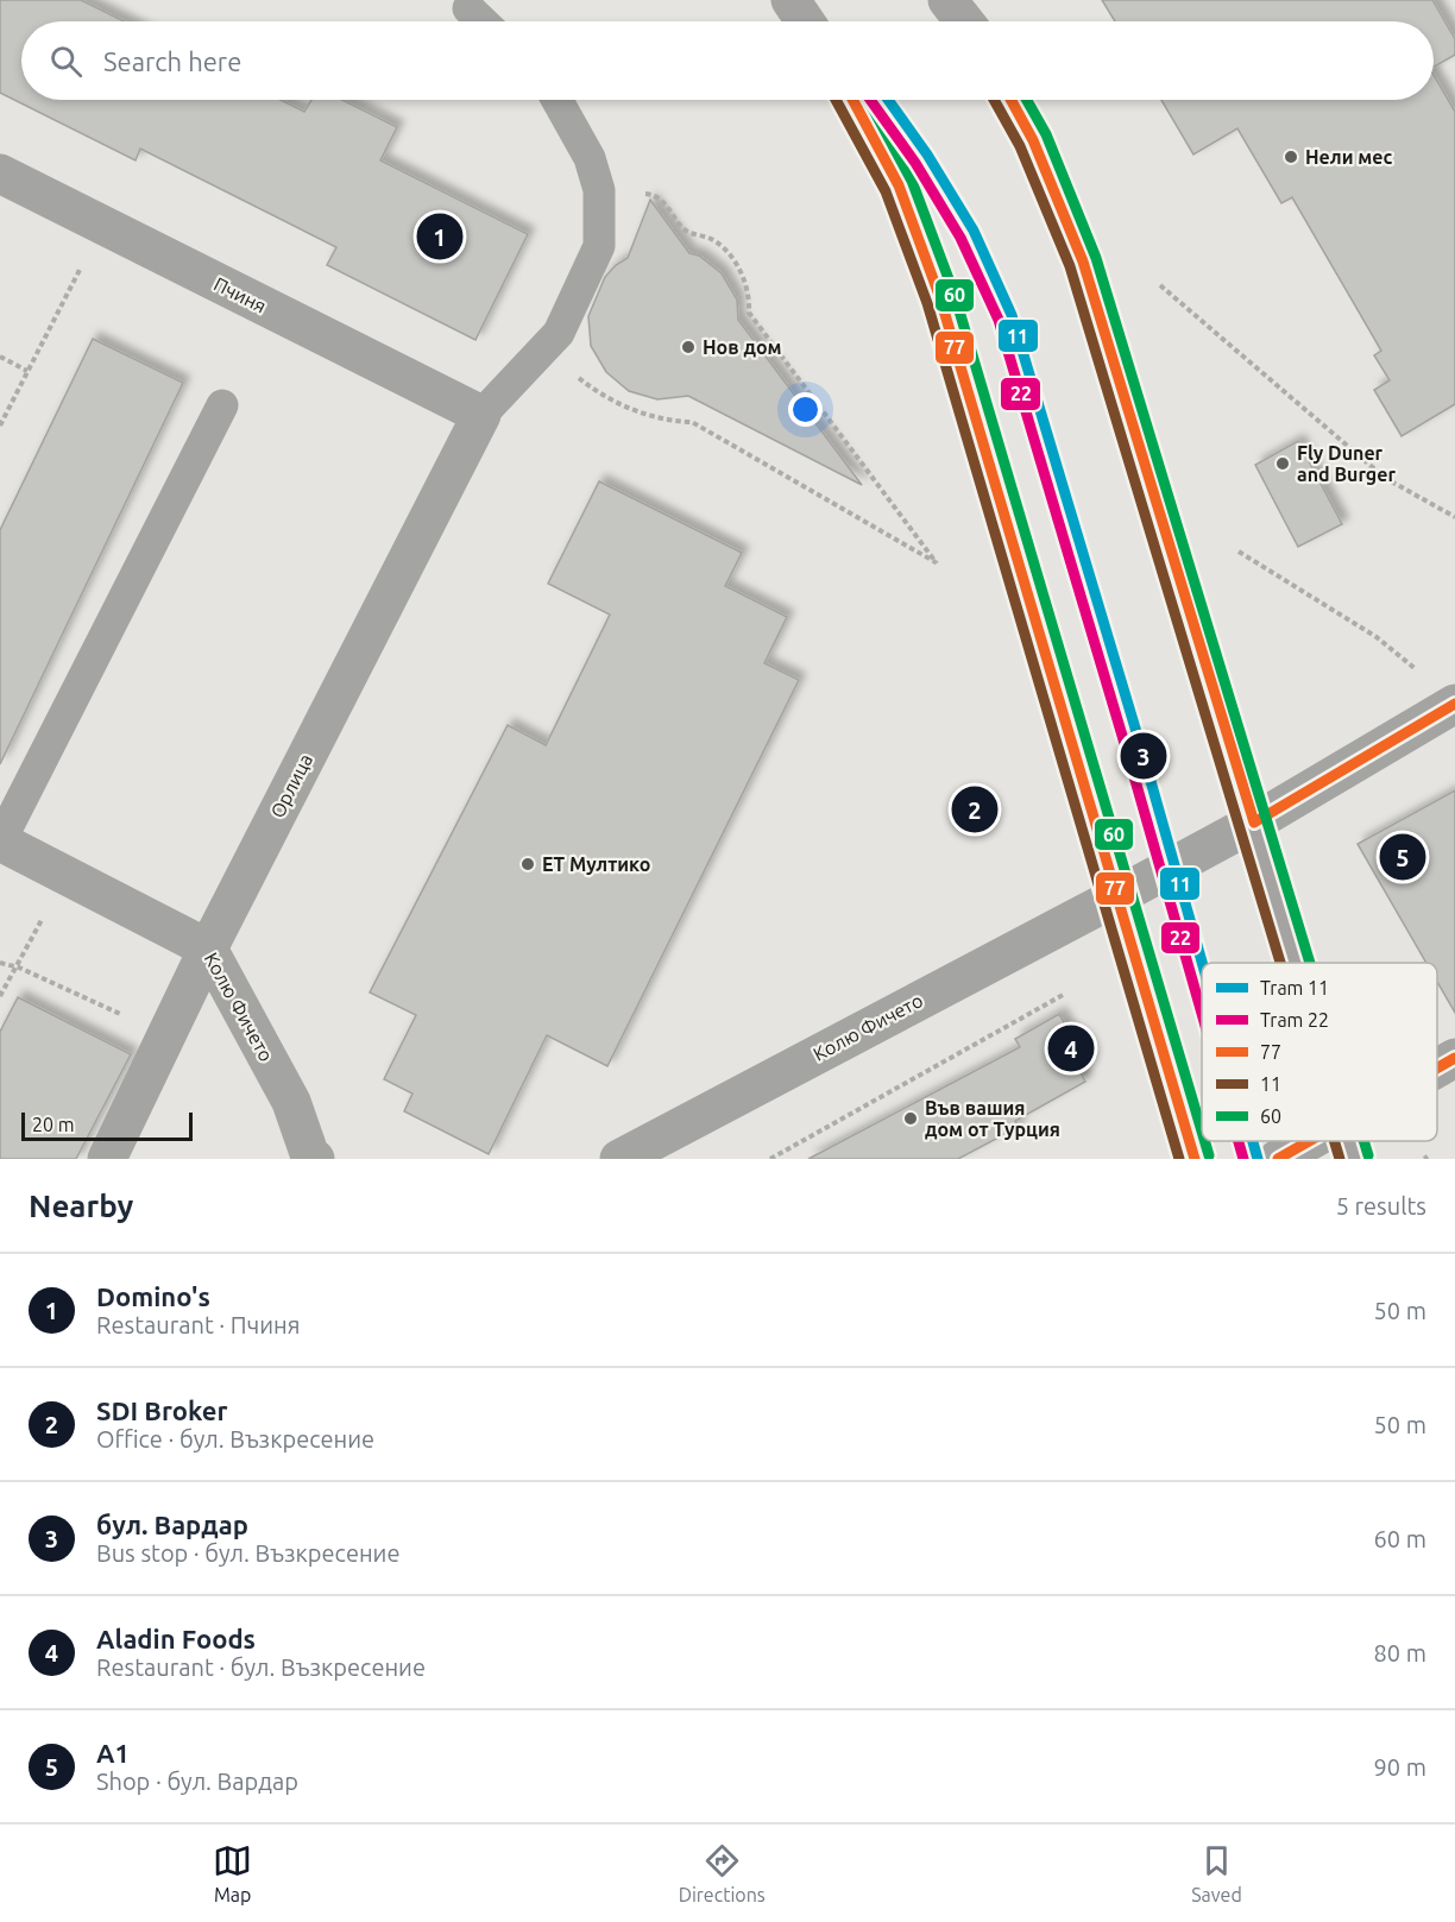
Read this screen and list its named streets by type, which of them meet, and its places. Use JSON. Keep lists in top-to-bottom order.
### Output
{
  "streets": {
    "street": ["Пчиня", "Орлица", "Колю Фичето"]
  },
  "crossings": [
    ["Пчиня", "Орлица"],
    ["Орлица", "Колю Фичето"]
  ],
  "places": [
    "Нели мес",
    "Нов дом",
    "Fly Duner and Burger",
    "ЕТ Мултико",
    "Във вашия дом от Турция"
  ],
  "lines": [
    "tram line 11",
    "tram line 22",
    "transit line 77",
    "transit line 11",
    "transit line 60"
  ],
  "legend": [
    "Tram 11",
    "Tram 22",
    "77",
    "11",
    "60"
  ],
  "scale_bar": "20 m",
  "page": {
    "search": "Search here",
    "pins": [
      "1",
      "3",
      "2",
      "5",
      "4"
    ],
    "scale": "20 m",
    "heading": ["Nearby", "5 results"],
    "list": [
      {
        "mark": "1",
        "name": "Domino's",
        "note": "Restaurant · Пчиня",
        "value": "50 m"
      },
      {
        "mark": "2",
        "name": "SDI Broker",
        "note": "Office · бул. Възкресение",
        "value": "50 m"
      },
      {
        "mark": "3",
        "name": "бул. Вардар",
        "note": "Bus stop · бул. Възкресение",
        "value": "60 m"
      },
      {
        "mark": "4",
        "name": "Aladin Foods",
        "note": "Restaurant · бул. Възкресение",
        "value": "80 m"
      },
      {
        "mark": "5",
        "name": "A1",
        "note": "Shop · бул. Вардар",
        "value": "90 m"
      }
    ],
    "nav": ["Map", "Directions", "Saved"]
  }
}
